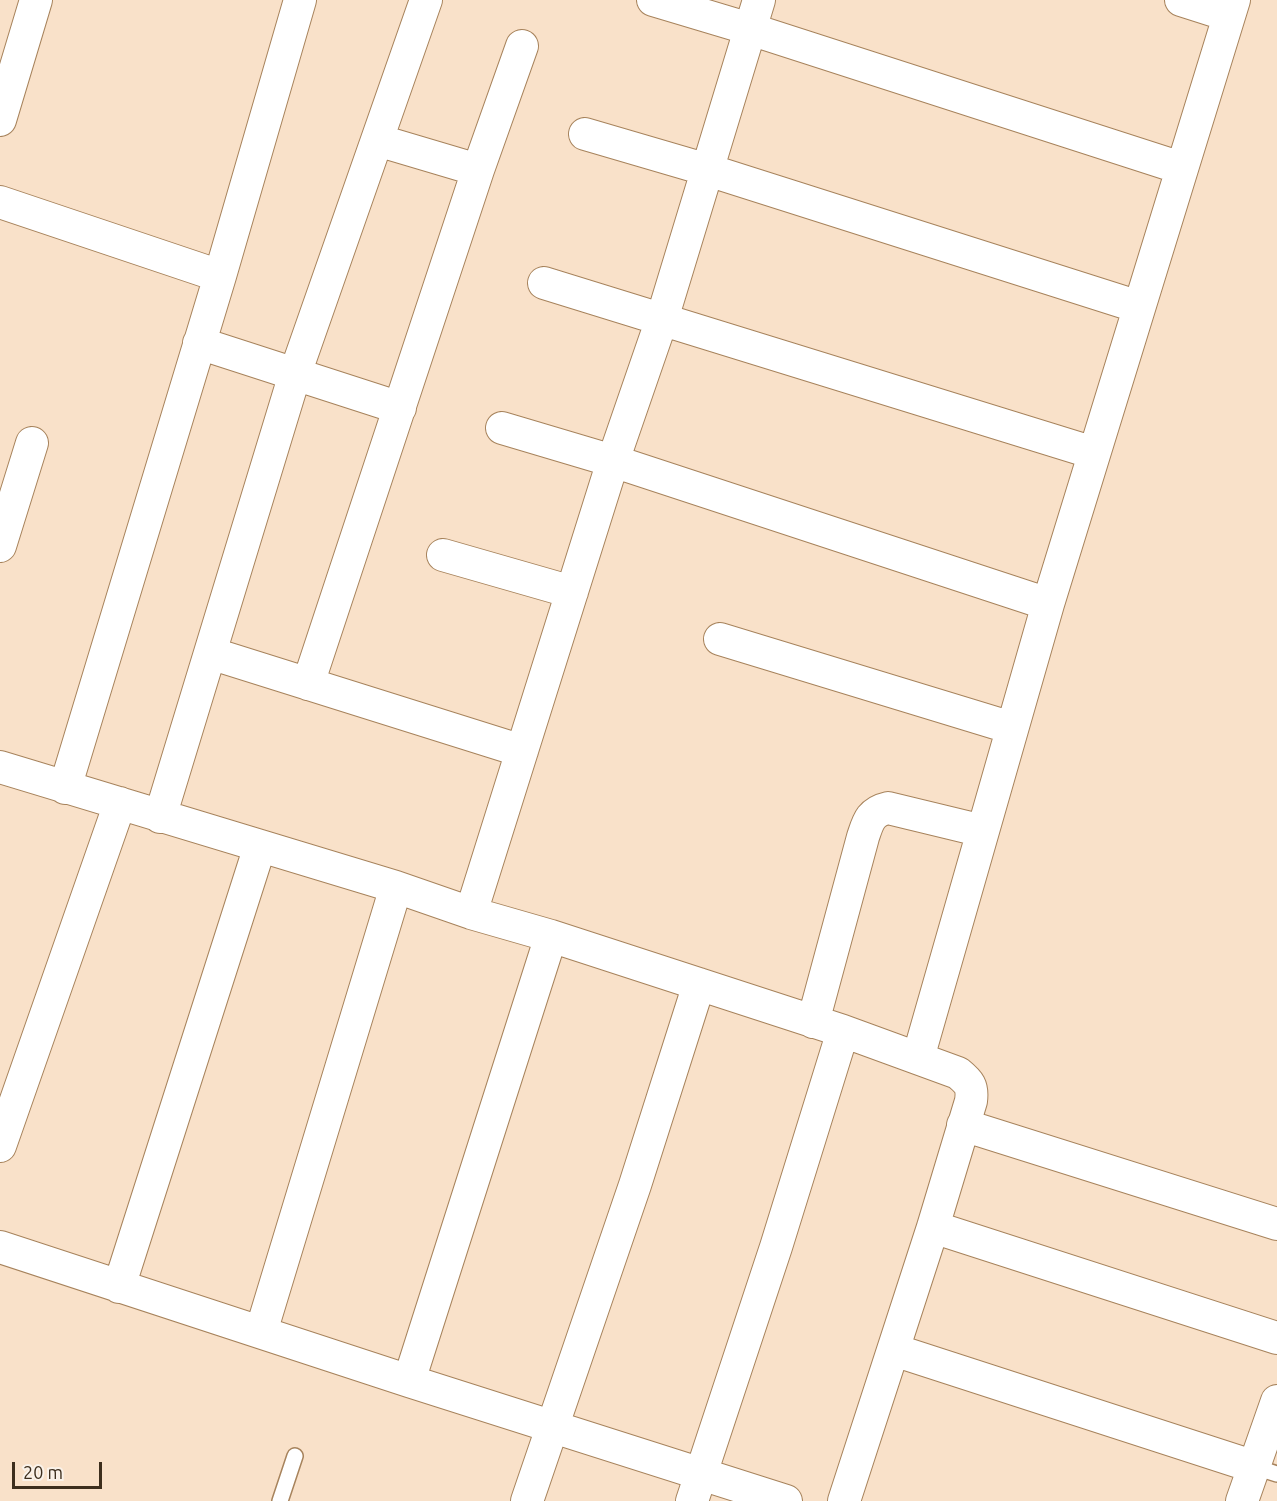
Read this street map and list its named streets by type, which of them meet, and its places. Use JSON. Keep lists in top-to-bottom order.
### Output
{
  "scale_bar": "20 m"
}
